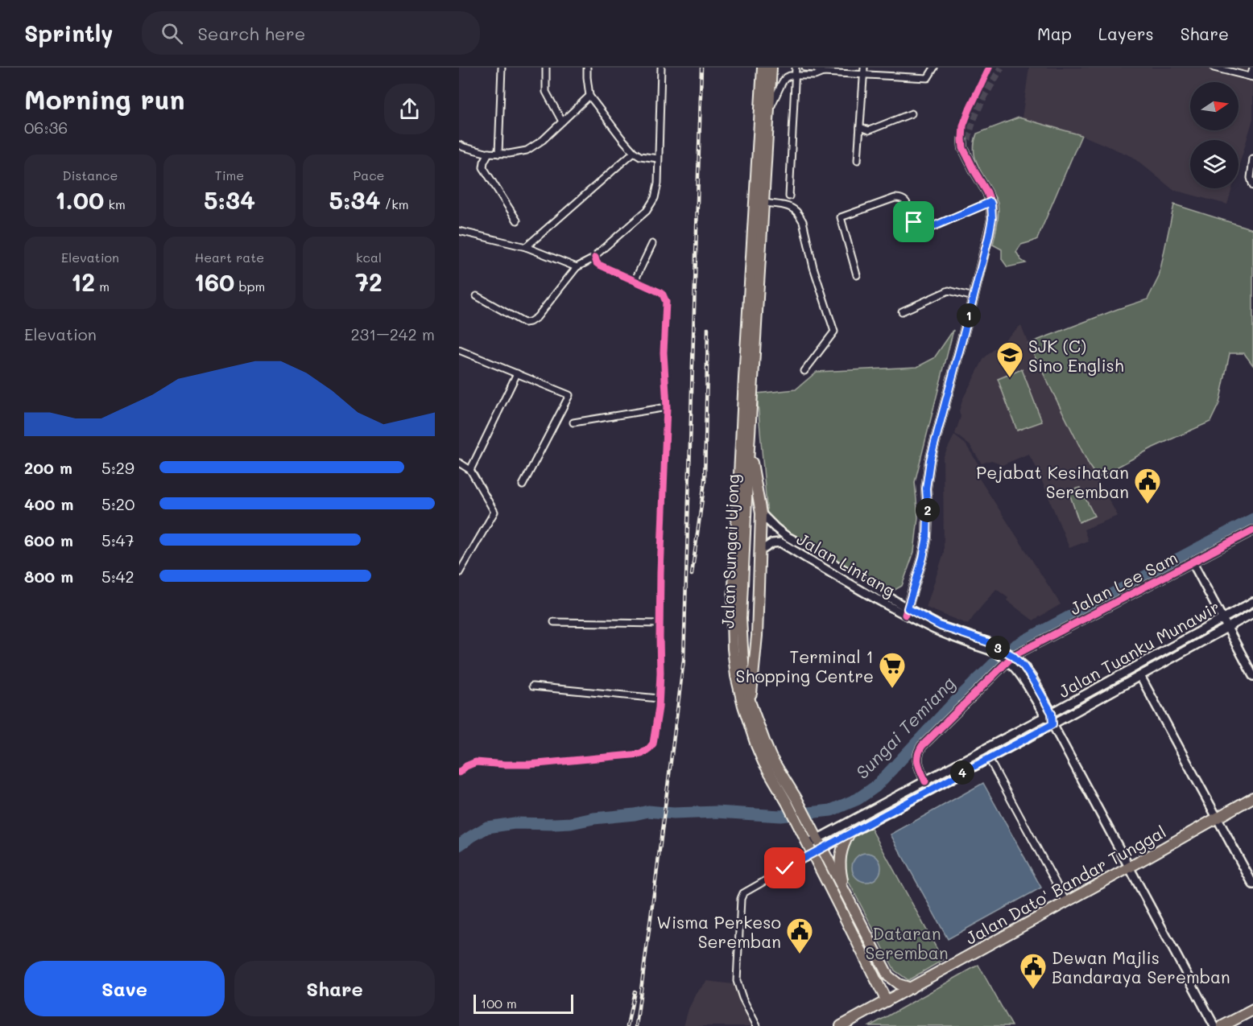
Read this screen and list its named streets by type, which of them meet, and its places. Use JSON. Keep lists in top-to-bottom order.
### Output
{
  "streets": {
    "highway": ["Jalan Sungai Ujong", "Jalan Dato' Bandar Tunggal"],
    "main road": ["Jalan Lintang", "Jalan Lee Sam", "Jalan Tuanku Munawir"]
  },
  "crossings": [
    ["Jalan Sungai Ujong", "Jalan Tuanku Munawir"],
    ["Jalan Sungai Ujong", "Jalan Dato' Bandar Tunggal"],
    ["Jalan Lintang", "Jalan Lee Sam"],
    ["Jalan Lintang", "Jalan Tuanku Munawir"],
    ["Jalan Lintang", "Jalan Dato' Bandar Tunggal"],
    ["Jalan Lee Sam", "Jalan Tuanku Munawir"]
  ],
  "water": ["Sungai Temiang"],
  "parks": ["Dataran Seremban"],
  "places": {
    "school or university": ["SJK (C) Sino English"],
    "public building": ["Pejabat Kesihatan Seremban", "Wisma Perkeso Seremban", "Dewan Majlis Bandaraya Seremban"],
    "supermarket": ["Terminal 1 Shopping Centre"]
  },
  "scale_bar": "100 m",
  "north": "right",
  "page": {
    "header": "Sprintly",
    "search": "Search here",
    "nav": ["Map", "Layers", "Share"],
    "heading": ["Morning run", "06:36"],
    "stats": [
      ["Distance", "1.00 km"],
      ["Time", "5:34"],
      ["Pace", "5:34 /km"],
      ["Elevation", "12 m"],
      ["Heart rate", "160 bpm"],
      ["kcal", "72"]
    ],
    "pins": [
      "1",
      "2",
      "3",
      "4"
    ],
    "chart": ["Elevation", "231–242 m"],
    "list": [
      {
        "name": "200 m",
        "note": "5:29"
      },
      {
        "name": "400 m",
        "note": "5:20"
      },
      {
        "name": "600 m",
        "note": "5:47"
      },
      {
        "name": "800 m",
        "note": "5:42"
      }
    ],
    "buttons": ["Save", "Share"],
    "scale": "100 m"
  }
}
